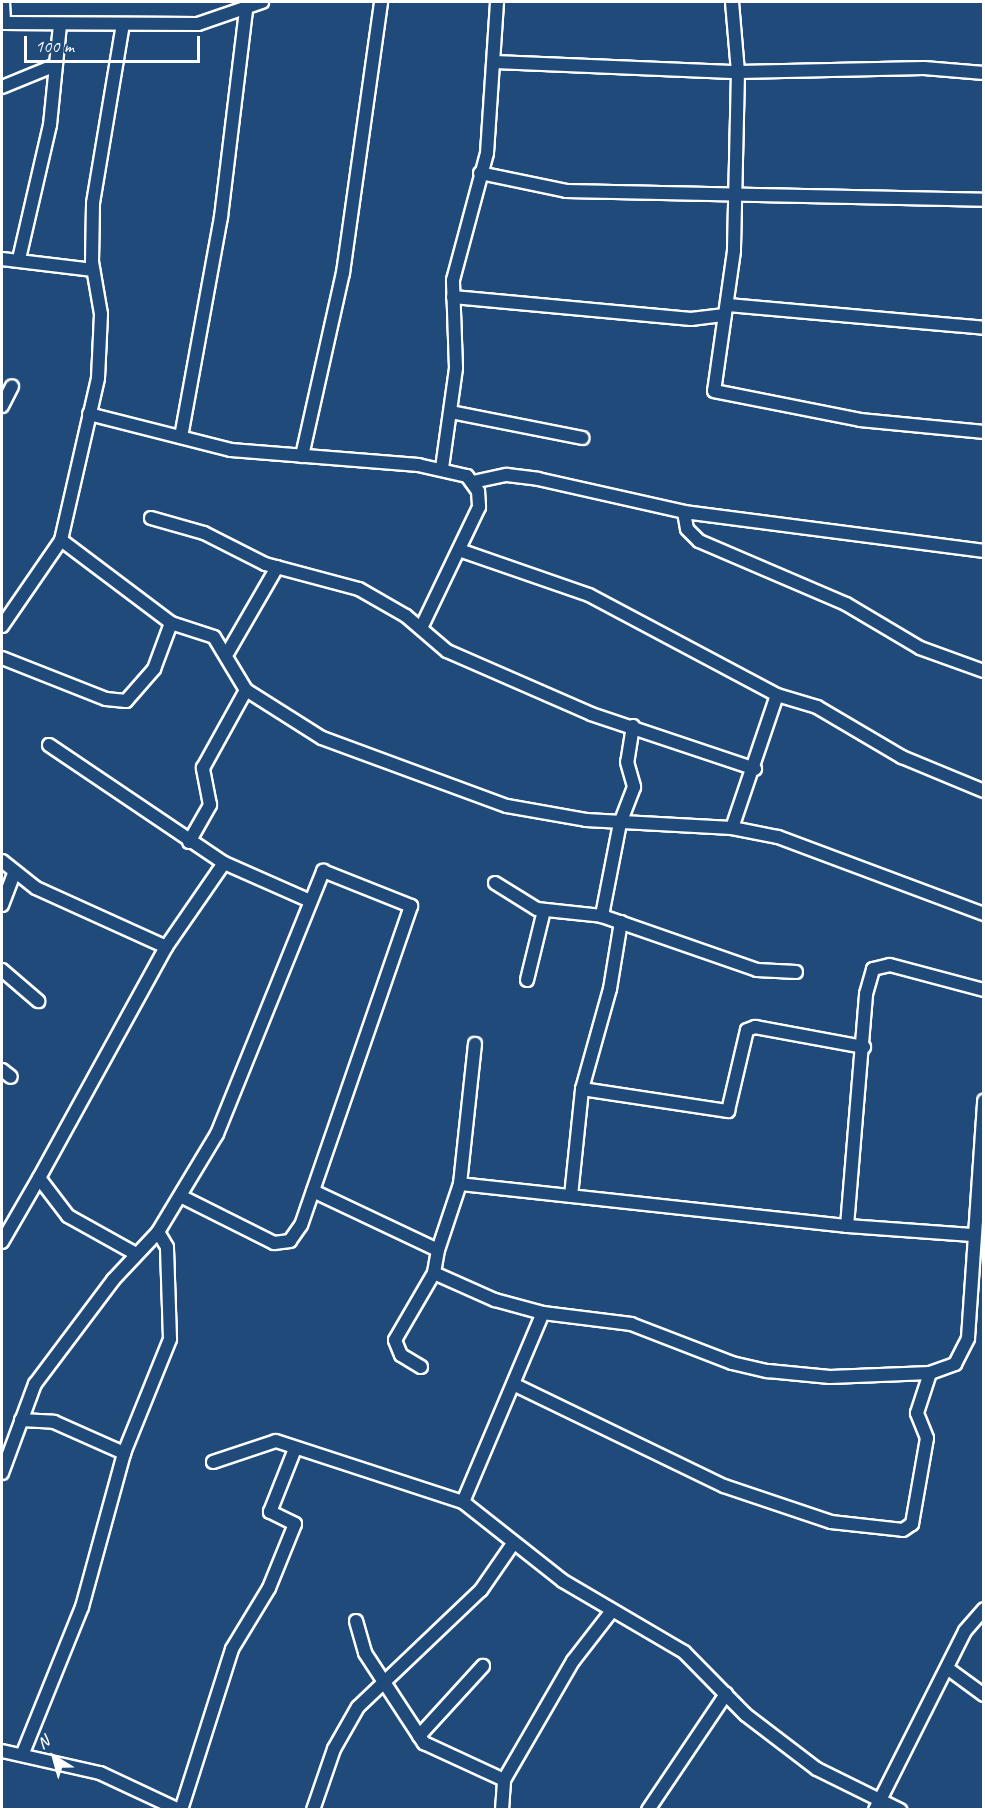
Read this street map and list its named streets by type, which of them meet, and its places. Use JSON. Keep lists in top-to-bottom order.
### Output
{
  "scale_bar": "100 m",
  "north": "top left"
}
